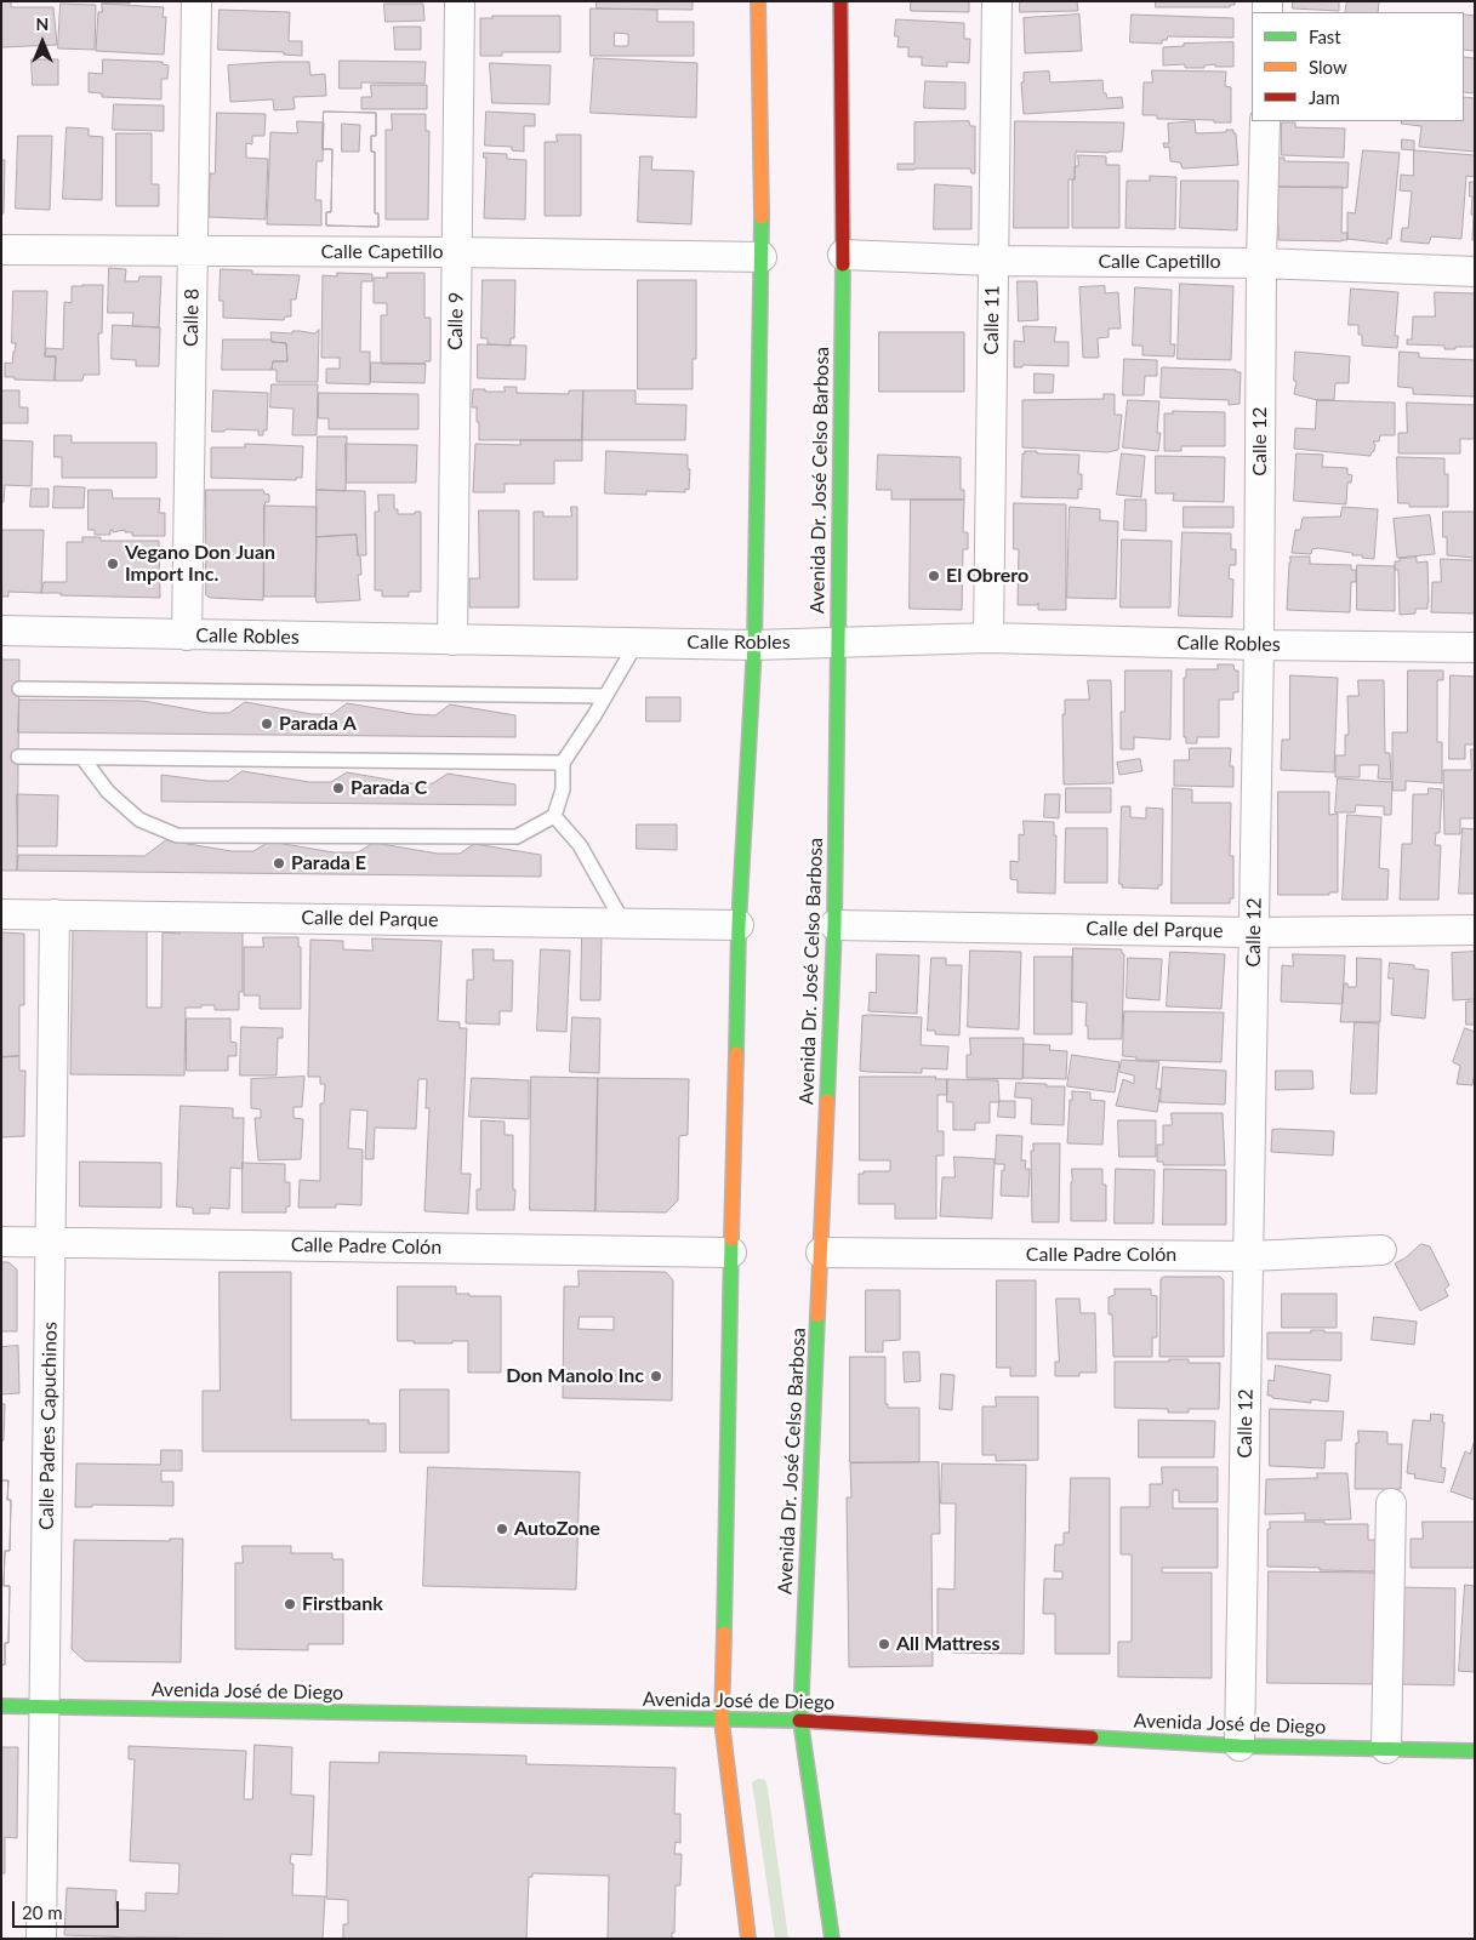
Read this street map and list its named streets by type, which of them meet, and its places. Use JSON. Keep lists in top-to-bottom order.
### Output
{
  "streets": {
    "main road": ["Avenida Dr. José Celso Barbosa", "Avenida José de Diego"],
    "street": [
      "Calle Capetillo",
      "Calle 8",
      "Calle 11",
      "Calle 9",
      "Calle 12",
      "Calle Robles",
      "Calle del Parque",
      "Calle Padre Colón",
      "Calle Padres Capuchinos"
    ]
  },
  "crossings": [
    ["Calle Capetillo", "Calle 8"],
    ["Calle Capetillo", "Calle 11"],
    ["Calle Capetillo", "Calle 9"],
    ["Calle Capetillo", "Calle 12"],
    ["Calle Capetillo", "Avenida Dr. José Celso Barbosa"],
    ["Calle 8", "Calle Robles"],
    ["Calle 11", "Calle Robles"],
    ["Calle 9", "Calle Robles"],
    ["Calle 12", "Calle Robles"],
    ["Calle 12", "Calle del Parque"],
    ["Calle 12", "Calle Padre Colón"],
    ["Calle 12", "Avenida José de Diego"],
    ["Avenida Dr. José Celso Barbosa", "Calle Robles"],
    ["Avenida Dr. José Celso Barbosa", "Calle del Parque"],
    ["Avenida Dr. José Celso Barbosa", "Calle Padre Colón"],
    ["Avenida Dr. José Celso Barbosa", "Avenida José de Diego"],
    ["Calle del Parque", "Calle Padres Capuchinos"],
    ["Calle Padre Colón", "Calle Padres Capuchinos"],
    ["Calle Padres Capuchinos", "Avenida José de Diego"]
  ],
  "places": [
    "Vegano Don Juan Import Inc.",
    "El Obrero",
    "Parada A",
    "Parada C",
    "Parada E",
    "Don Manolo Inc",
    "AutoZone",
    "Firstbank",
    "All Mattress"
  ],
  "legend": ["Fast", "Slow", "Jam"],
  "scale_bar": "20 m",
  "north": "top"
}
